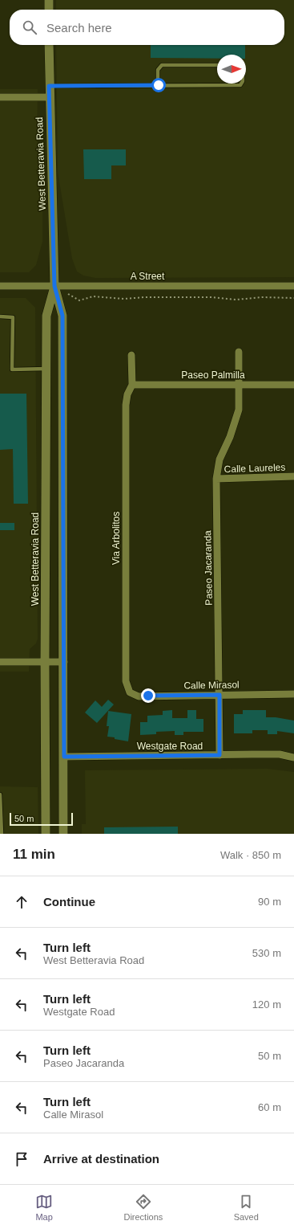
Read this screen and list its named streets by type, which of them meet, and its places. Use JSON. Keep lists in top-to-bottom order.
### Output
{
  "streets": {
    "street": [
      "West Betteravia Road",
      "A Street",
      "Paseo Palmilla",
      "Calle Laureles",
      "Via Arbolitos",
      "Paseo Jacaranda",
      "Calle Mirasol",
      "Westgate Road"
    ]
  },
  "crossings": [
    ["West Betteravia Road", "A Street"],
    ["West Betteravia Road", "Westgate Road"],
    ["Paseo Palmilla", "Via Arbolitos"],
    ["Paseo Palmilla", "Paseo Jacaranda"],
    ["Calle Laureles", "Paseo Jacaranda"],
    ["Via Arbolitos", "Calle Mirasol"],
    ["Paseo Jacaranda", "Calle Mirasol"],
    ["Paseo Jacaranda", "Westgate Road"]
  ],
  "scale_bar": "50 m",
  "north": "right",
  "page": {
    "search": "Search here",
    "scale": "50 m",
    "heading": ["11 min", "Walk · 850 m"],
    "list": [
      ["Continue", "90 m"],
      ["Turn left", "West Betteravia Road", "530 m"],
      ["Turn left", "Westgate Road", "120 m"],
      ["Turn left", "Paseo Jacaranda", "50 m"],
      ["Turn left", "Calle Mirasol", "60 m"],
      "Arrive at destination"
    ],
    "nav": ["Map", "Directions", "Saved"]
  }
}
